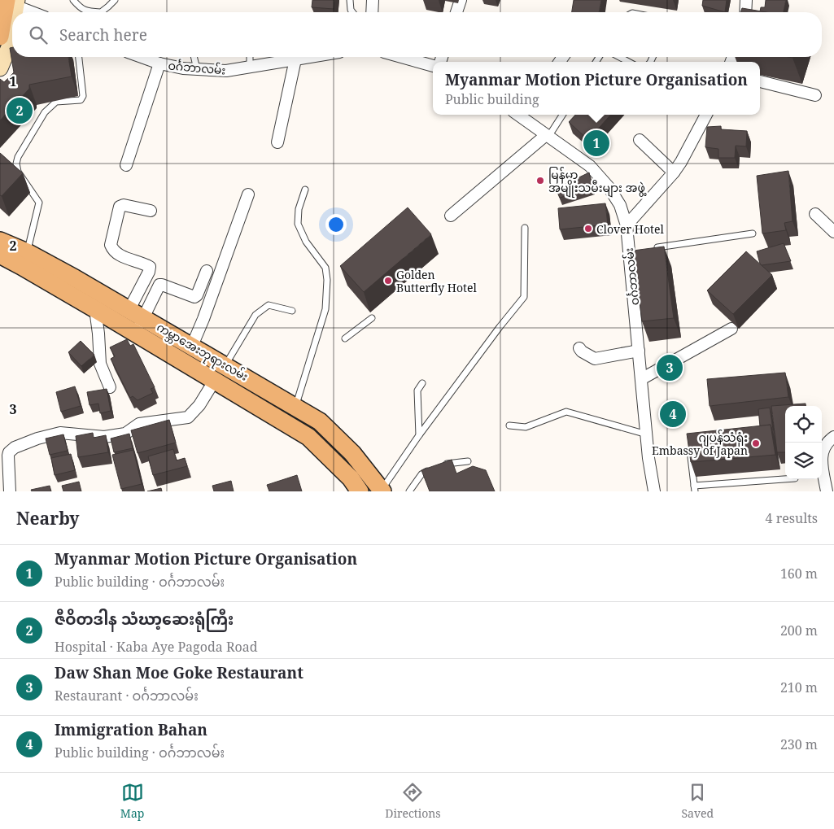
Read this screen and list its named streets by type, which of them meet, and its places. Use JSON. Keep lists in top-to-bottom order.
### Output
{
  "streets": {
    "main road": ["ကမ္ဘာအေးဘုရားလမ်း"],
    "street": ["ဝင်္ဂဘာလမ်း"]
  },
  "places": [
    "မြန်မာ့ အမျိုးသမီးများ အဖွဲ့",
    "Clover Hotel",
    "Golden Butterfly Hotel",
    "ဂျပန်သံရုံး Embassy of Japan"
  ],
  "page": {
    "search": "Search here",
    "popup": ["Myanmar Motion Picture Organisation", "Public building"],
    "pins": [
      "2",
      "1",
      "3",
      "4"
    ],
    "heading": ["Nearby", "4 results"],
    "list": [
      {
        "mark": "1",
        "name": "Myanmar Motion Picture Organisation",
        "note": "Public building · ဝင်္ဂဘာလမ်း",
        "value": "160 m"
      },
      {
        "mark": "2",
        "name": "ဇီဝိတဒါန သံဃာ့ဆေးရုံကြီး",
        "note": "Hospital · Kaba Aye Pagoda Road",
        "value": "200 m"
      },
      {
        "mark": "3",
        "name": "Daw Shan Moe Goke Restaurant",
        "note": "Restaurant · ဝင်္ဂဘာလမ်း",
        "value": "210 m"
      },
      {
        "mark": "4",
        "name": "Immigration Bahan",
        "note": "Public building · ဝင်္ဂဘာလမ်း",
        "value": "230 m"
      }
    ],
    "nav": ["Map", "Directions", "Saved"]
  },
  "grid": {
    "rows": ["1", "2", "3"]
  }
}
